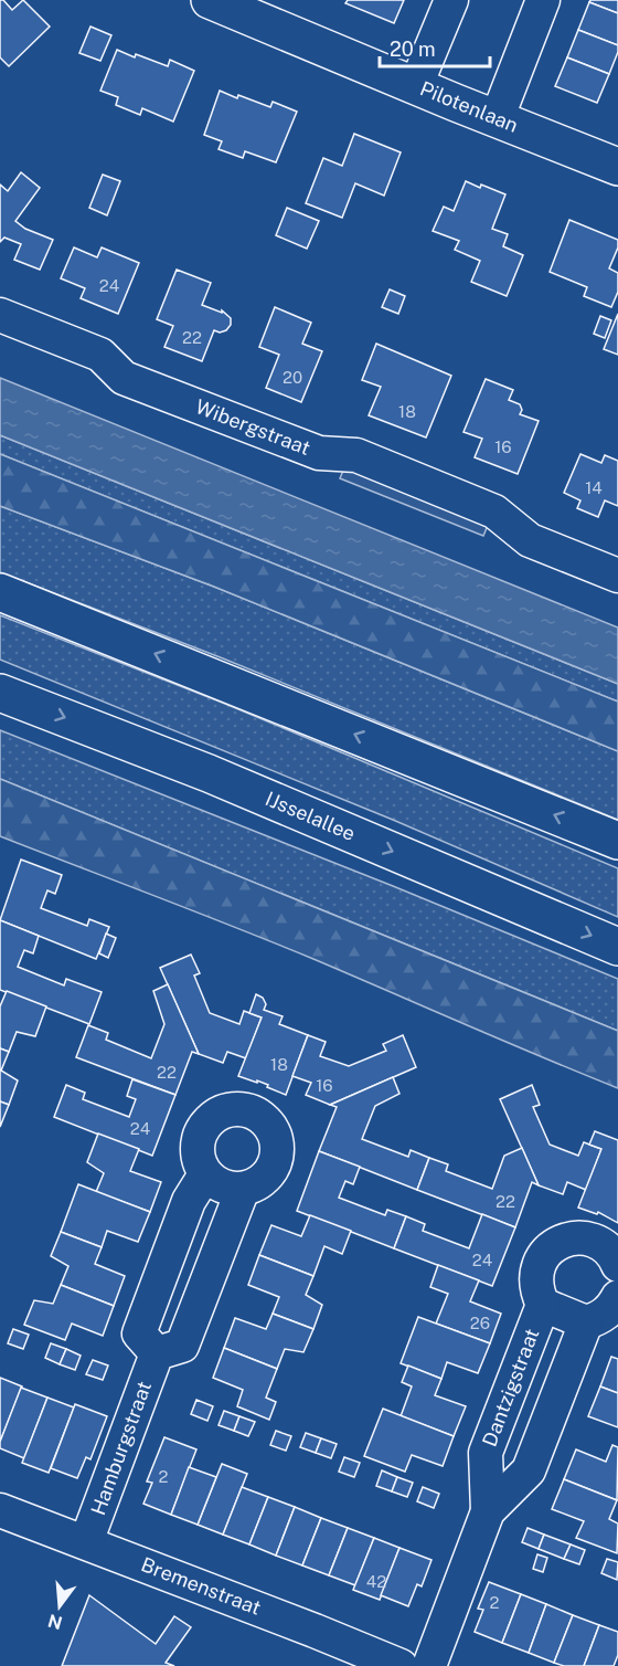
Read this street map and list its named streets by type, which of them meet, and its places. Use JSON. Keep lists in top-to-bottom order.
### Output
{
  "streets": {
    "main road": ["Pilotenlaan", "IJsselallee"],
    "street": [
      "Wibergstraat",
      "Dantzigstraat",
      "Hamburgstraat",
      "Bremenstraat"
    ]
  },
  "crossings": [
    ["Hamburgstraat", "Bremenstraat"]
  ],
  "house_numbers": [
    "24",
    "22",
    "20",
    "18",
    "16",
    "14",
    "18",
    "22",
    "16",
    "24",
    "22",
    "24",
    "26",
    "2",
    "42",
    "2"
  ],
  "scale_bar": "20 m",
  "north": "bottom"
}
